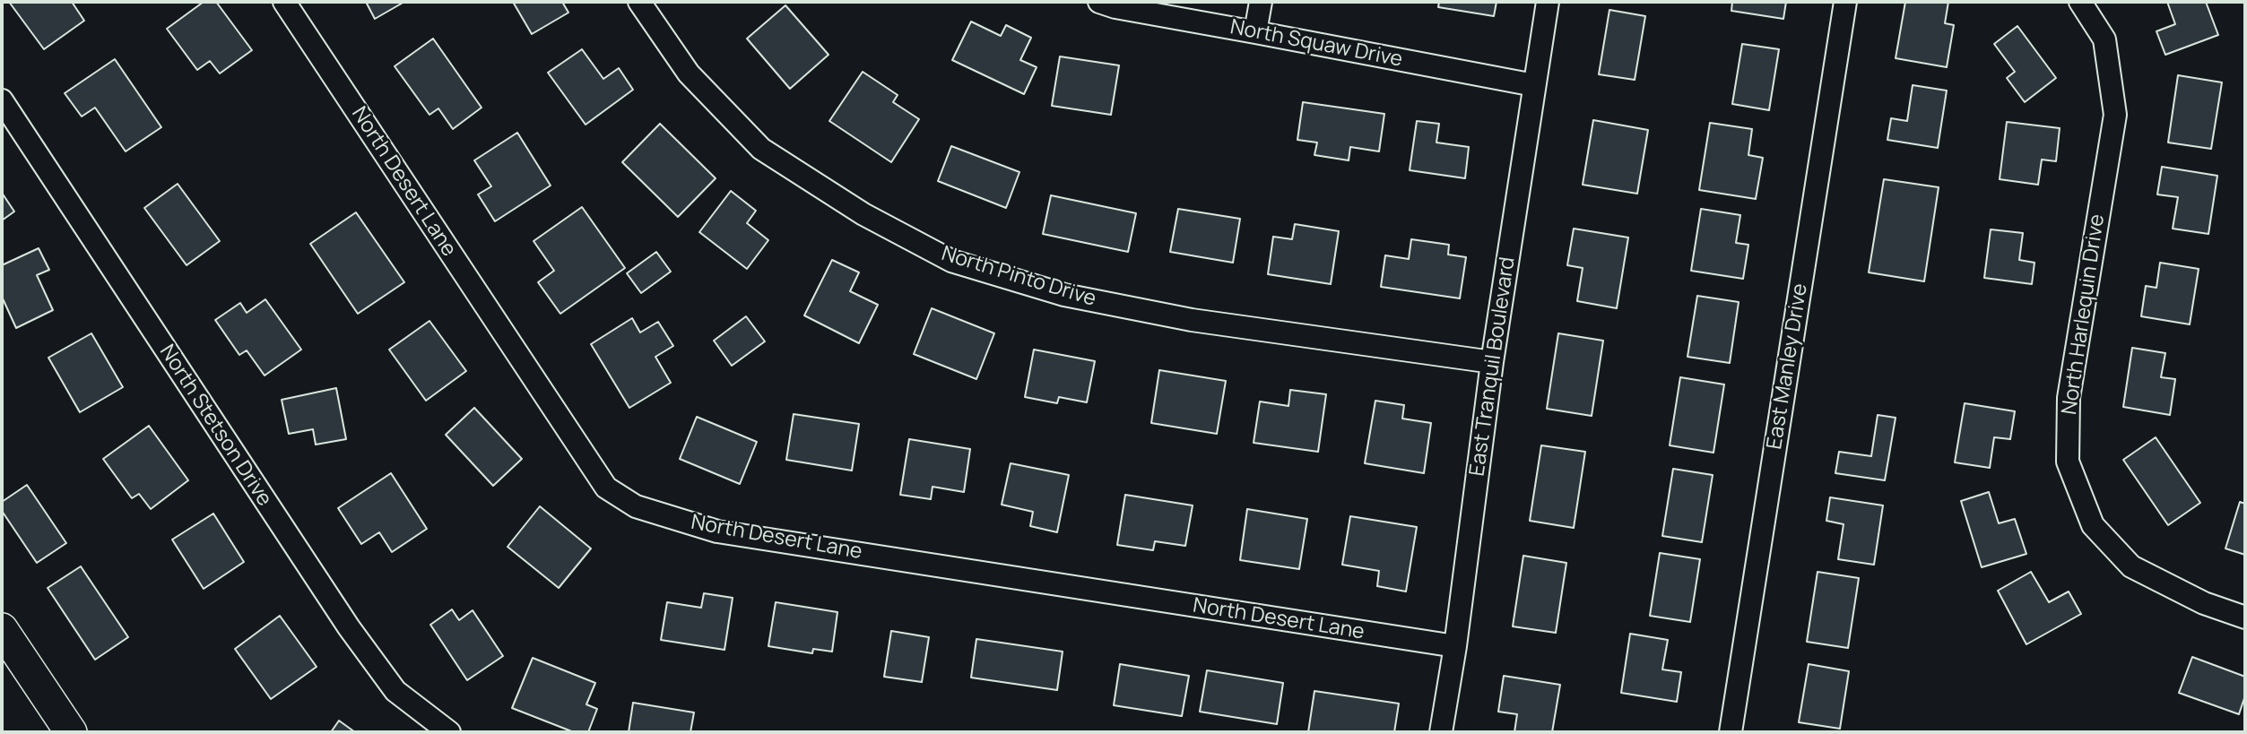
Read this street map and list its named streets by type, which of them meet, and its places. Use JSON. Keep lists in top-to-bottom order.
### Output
{
  "streets": {
    "street": [
      "North Squaw Drive",
      "North Desert Lane",
      "North Pinto Drive",
      "North Harlequin Drive",
      "East Tranquil Boulevard",
      "East Manley Drive",
      "North Stetson Drive"
    ]
  },
  "crossings": [
    ["North Squaw Drive", "East Tranquil Boulevard"],
    ["North Desert Lane", "East Tranquil Boulevard"],
    ["North Pinto Drive", "East Tranquil Boulevard"]
  ]
}
